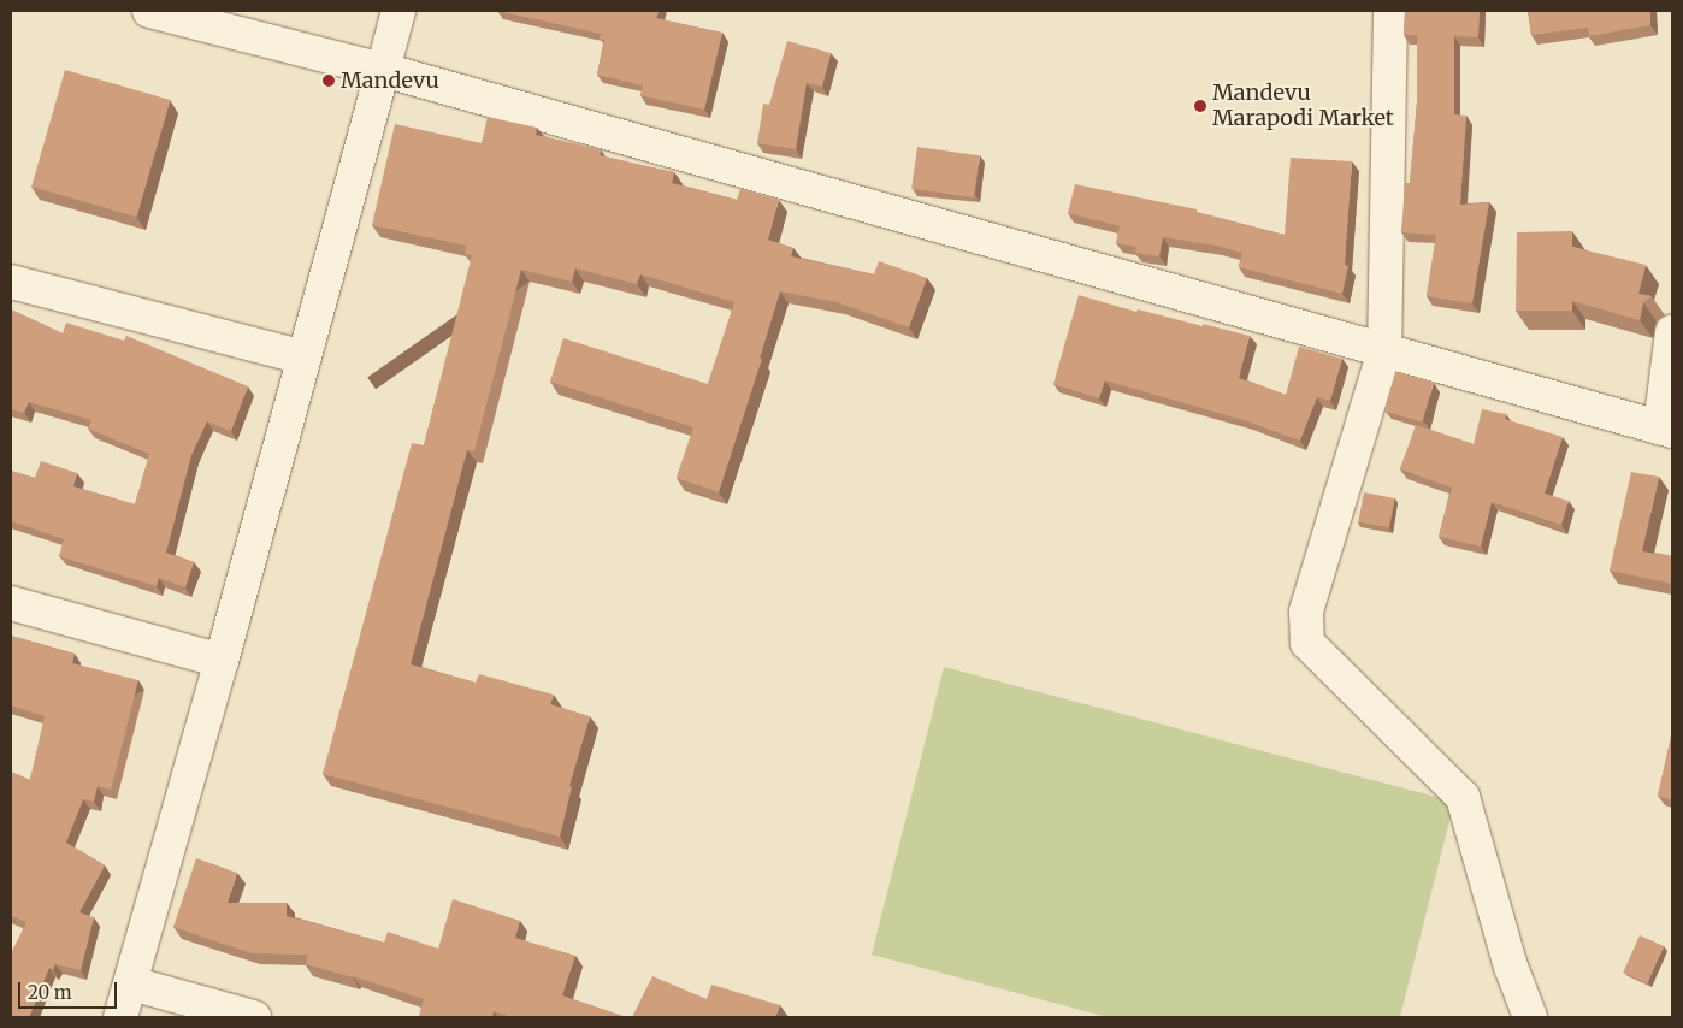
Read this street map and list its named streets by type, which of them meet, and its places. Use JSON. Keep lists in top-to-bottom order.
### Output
{
  "places": ["Mandevu", "Mandevu Marapodi Market"],
  "scale_bar": "20 m"
}
